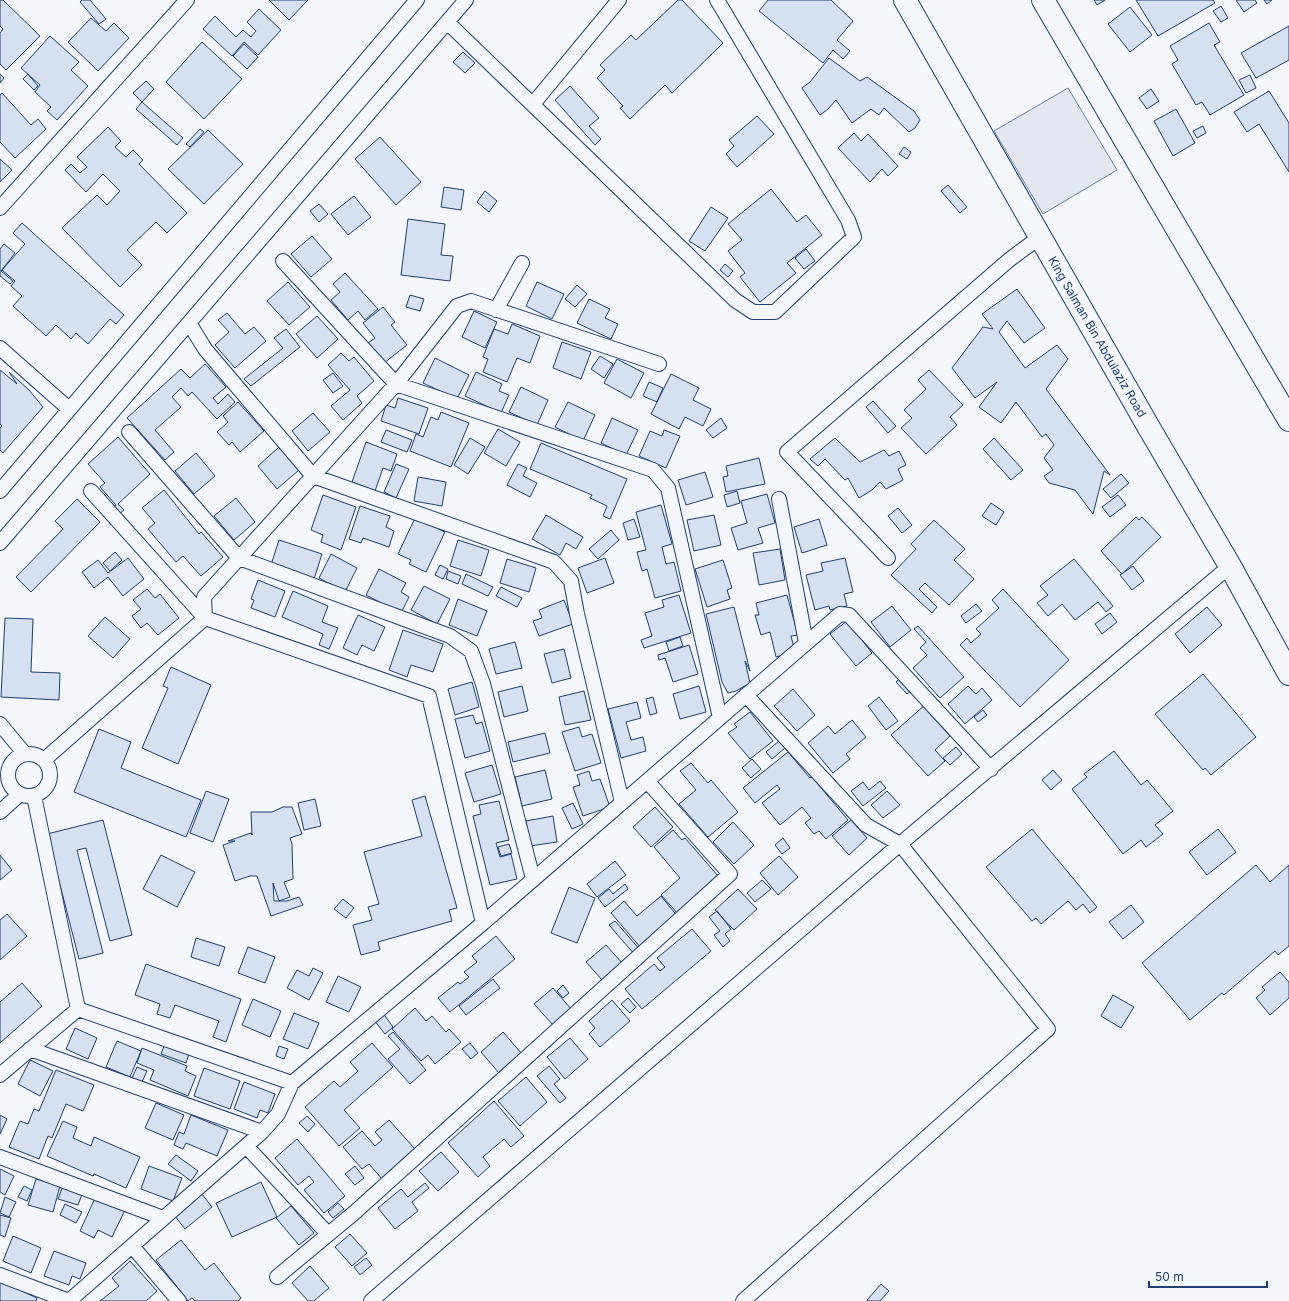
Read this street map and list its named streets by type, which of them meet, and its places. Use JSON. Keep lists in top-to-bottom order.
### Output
{
  "streets": {
    "main road": ["King Salman Bin Abdulaziz Road"]
  },
  "scale_bar": "50 m"
}
